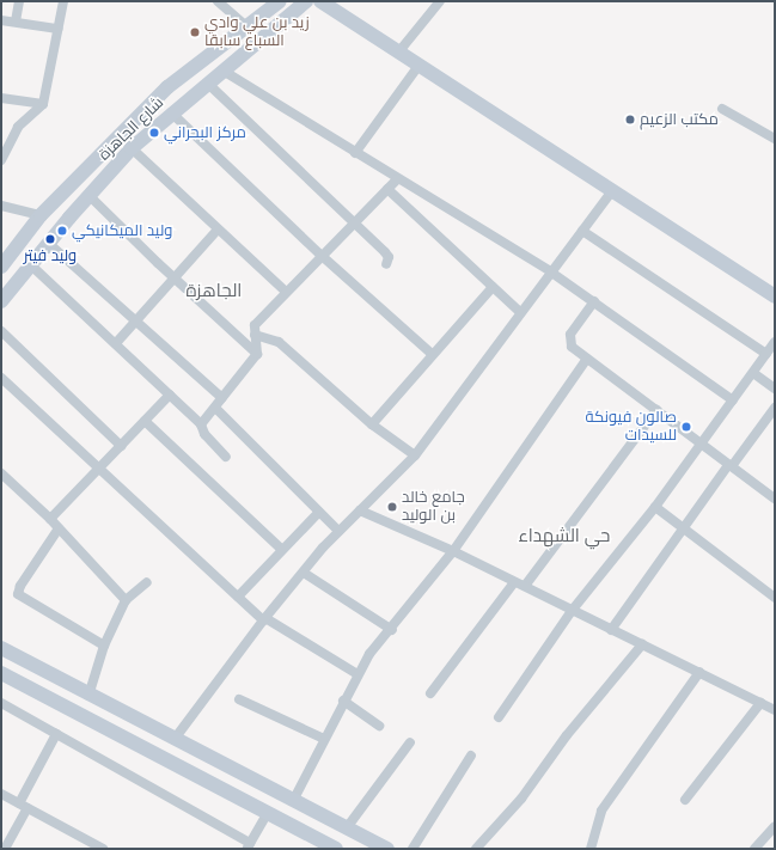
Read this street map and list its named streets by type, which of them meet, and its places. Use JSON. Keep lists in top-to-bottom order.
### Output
{
  "streets": {
    "street": ["شارع الجاهزة"]
  },
  "districts": ["الجاهزة", "حي الشهداء"],
  "places": [
    "زيد بن علي وادي السباع سابقا",
    "مكتب الزعيم",
    "مركز البحراني",
    "وليد الميكانيكي",
    "وليد فيتر",
    "صالون فيونكة للسيدات",
    "جامع خالد بن الوليد"
  ]
}
